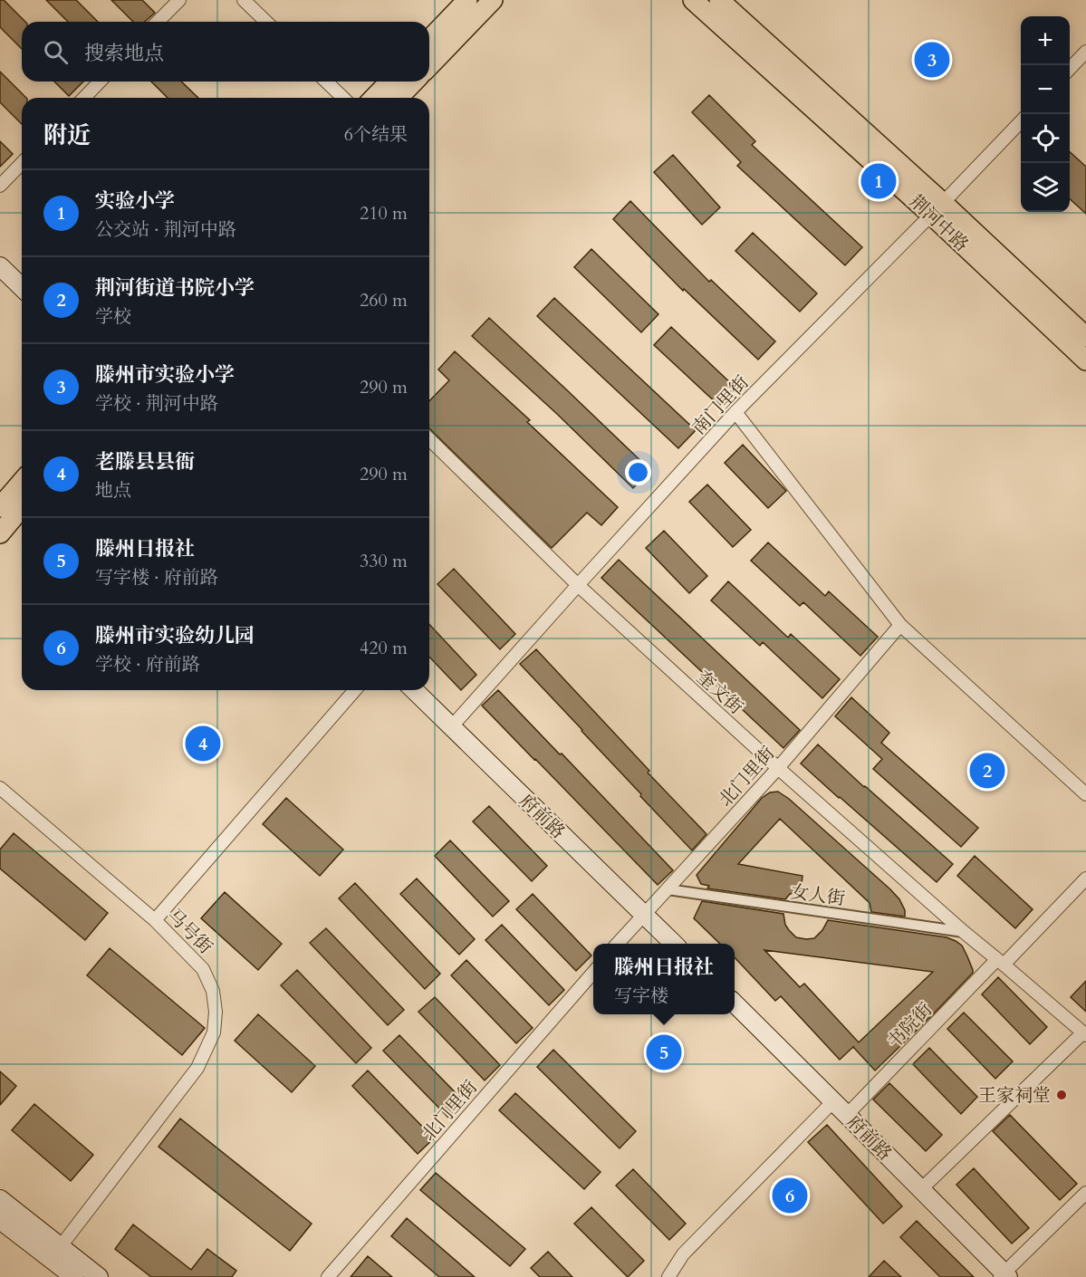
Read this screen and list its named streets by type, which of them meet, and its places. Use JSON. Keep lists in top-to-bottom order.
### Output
{
  "streets": {
    "main road": ["荆河中路", "府前路"],
    "street": [
      "南门里街",
      "奎文街",
      "北门里街",
      "女人街",
      "马号街",
      "书院街"
    ]
  },
  "crossings": [
    ["荆河中路", "南门里街"],
    ["南门里街", "奎文街"],
    ["南门里街", "府前路"],
    ["奎文街", "北门里街"],
    ["奎文街", "女人街"],
    ["奎文街", "书院街"],
    ["北门里街", "府前路"],
    ["北门里街", "女人街"],
    ["府前路", "书院街"]
  ],
  "places": ["王家祠堂"],
  "page": {
    "map_buttons": ["+", "−"],
    "search": "搜索地点",
    "pins": [
      "3",
      "1",
      "4",
      "2",
      "5",
      "6"
    ],
    "heading": ["附近", "6个结果"],
    "list": [
      {
        "mark": "1",
        "name": "实验小学",
        "note": "公交站 · 荆河中路",
        "value": "210 m"
      },
      {
        "mark": "2",
        "name": "荆河街道书院小学",
        "note": "学校",
        "value": "260 m"
      },
      {
        "mark": "3",
        "name": "滕州市实验小学",
        "note": "学校 · 荆河中路",
        "value": "290 m"
      },
      {
        "mark": "4",
        "name": "老滕县县衙",
        "note": "地点",
        "value": "290 m"
      },
      {
        "mark": "5",
        "name": "滕州日报社",
        "note": "写字楼 · 府前路",
        "value": "330 m"
      },
      {
        "mark": "6",
        "name": "滕州市实验幼儿园",
        "note": "学校 · 府前路",
        "value": "420 m"
      }
    ],
    "popup": ["滕州日报社", "写字楼"]
  }
}
